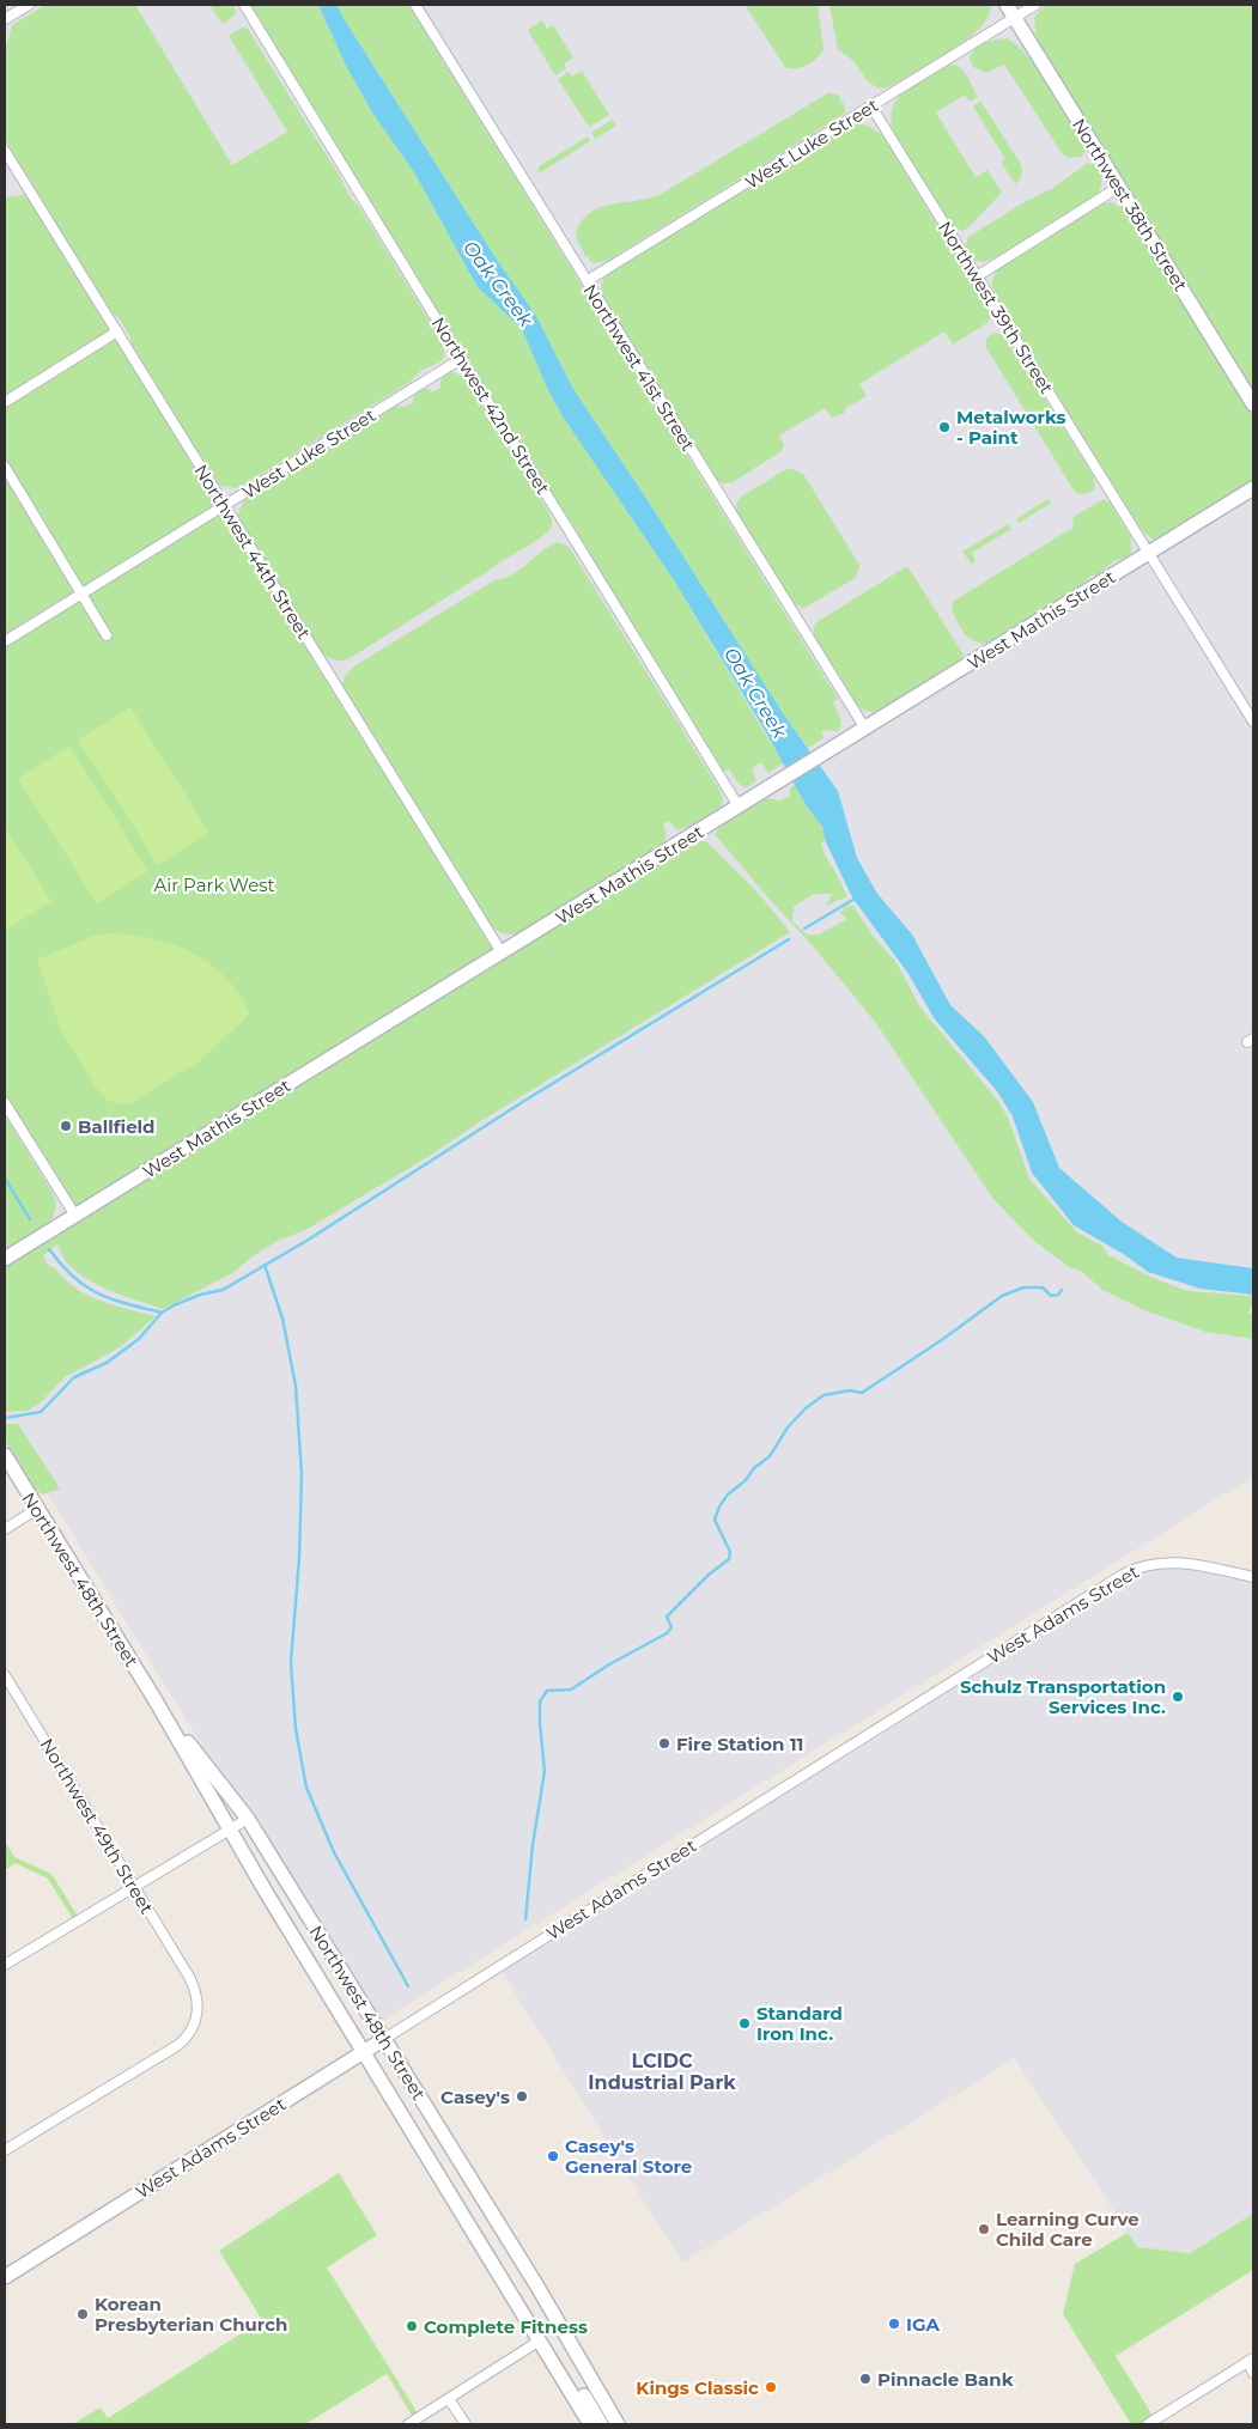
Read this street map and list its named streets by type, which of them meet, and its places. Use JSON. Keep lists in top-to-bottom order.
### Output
{
  "streets": {
    "main road": [
      "Northwest 38th Street",
      "West Mathis Street",
      "Northwest 48th Street",
      "West Adams Street"
    ],
    "street": [
      "West Luke Street",
      "Northwest 39th Street",
      "Northwest 41st Street",
      "Northwest 42nd Street",
      "Northwest 44th Street",
      "Northwest 49th Street"
    ]
  },
  "crossings": [
    ["West Luke Street", "Northwest 38th Street"],
    ["West Luke Street", "Northwest 39th Street"],
    ["West Luke Street", "Northwest 41st Street"],
    ["West Luke Street", "Northwest 42nd Street"],
    ["West Luke Street", "Northwest 44th Street"],
    ["Northwest 39th Street", "West Mathis Street"],
    ["Northwest 41st Street", "West Mathis Street"],
    ["Northwest 42nd Street", "West Mathis Street"],
    ["Northwest 44th Street", "West Mathis Street"],
    ["Northwest 48th Street", "West Adams Street"]
  ],
  "districts": ["LCIDC Industrial Park"],
  "water": ["Oak Creek"],
  "parks": ["Air Park West"],
  "places": [
    "Metalworks - Paint",
    "Ballfield",
    "Schulz Transportation Services Inc.",
    "Fire Station 11",
    "Standard Iron Inc.",
    "Casey's",
    "Casey's General Store",
    "Learning Curve Child Care",
    "Korean Presbyterian Church",
    "IGA",
    "Complete Fitness",
    "Pinnacle Bank",
    "Kings Classic"
  ]
}
